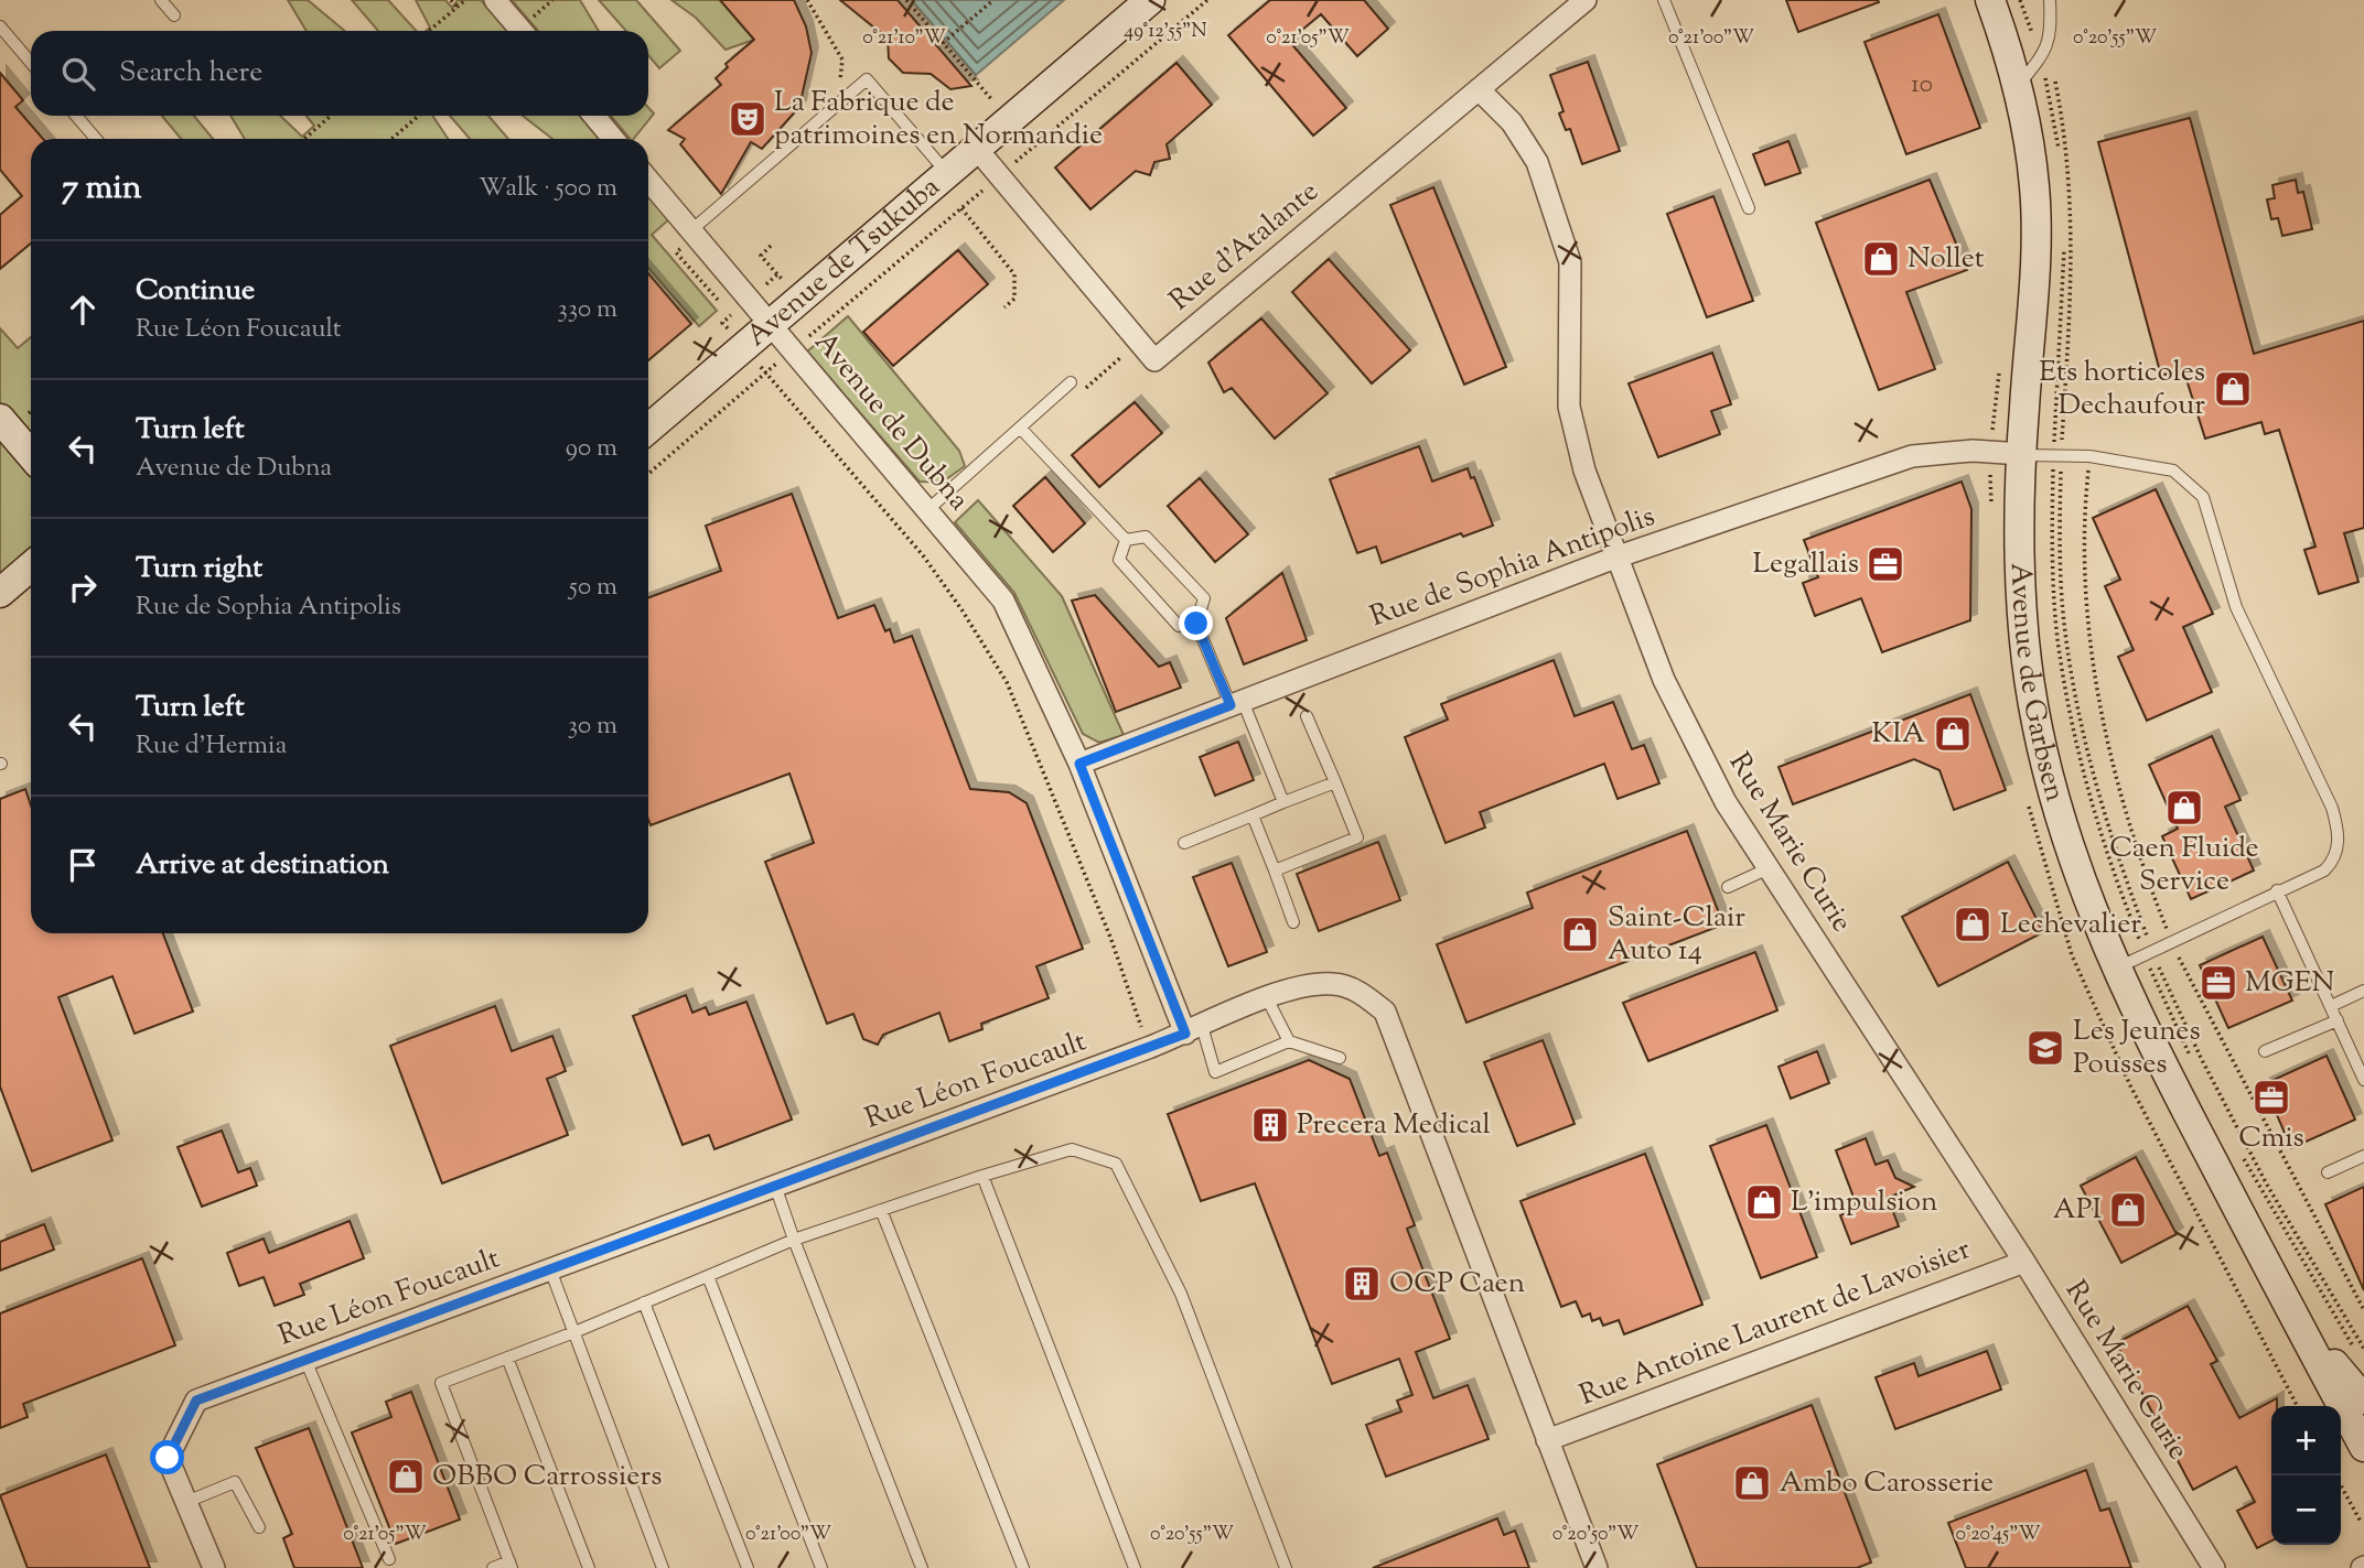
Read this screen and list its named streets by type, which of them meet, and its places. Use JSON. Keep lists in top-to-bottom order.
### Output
{
  "streets": {
    "main road": ["Avenue de Tsukuba", "Avenue de Garbsen"],
    "street": [
      "Rue d'Atalante",
      "Avenue de Dubna",
      "Rue de Sophia Antipolis",
      "Rue Marie Curie",
      "Rue Léon Foucault",
      "Rue Antoine Laurent de Lavoisier"
    ]
  },
  "crossings": [
    ["Rue d'Atalante", "Avenue de Tsukuba"],
    ["Rue d'Atalante", "Rue Marie Curie"],
    ["Avenue de Tsukuba", "Avenue de Dubna"],
    ["Avenue de Dubna", "Rue de Sophia Antipolis"],
    ["Avenue de Dubna", "Rue Léon Foucault"],
    ["Rue de Sophia Antipolis", "Avenue de Garbsen"],
    ["Rue de Sophia Antipolis", "Rue Marie Curie"],
    ["Rue Marie Curie", "Rue Antoine Laurent de Lavoisier"],
    ["Rue Léon Foucault", "Rue Antoine Laurent de Lavoisier"]
  ],
  "places": {
    "theatre": ["La Fabrique de patrimoines en Normandie"],
    "shop": [
      "Nollet",
      "Ets horticoles Dechaufour",
      "KIA",
      "Caen Fluide Service",
      "Lechevalier",
      "Saint-Clair Auto 14",
      "L'impulsion",
      "API",
      "OBBO Carrossiers",
      "Ambo Carosserie"
    ],
    "office": ["Legallais", "MGEN", "Cmis"],
    "school or university": ["Les Jeunes Pousses"],
    "building": ["Precera Medical", "OCP Caen"]
  },
  "house_numbers": ["10"],
  "page": {
    "search": "Search here",
    "heading": ["7 min", "Walk · 500 m"],
    "list": [
      ["Continue", "Rue Léon Foucault", "330 m"],
      ["Turn left", "Avenue de Dubna", "90 m"],
      ["Turn right", "Rue de Sophia Antipolis", "50 m"],
      ["Turn left", "Rue d'Hermia", "30 m"],
      "Arrive at destination"
    ],
    "map_buttons": ["+", "−"]
  },
  "coordinates": [
    "49°12'55\"N",
    "0°21'10\"W",
    "0°21'05\"W",
    "0°21'00\"W",
    "0°20'55\"W",
    "0°20'50\"W",
    "0°20'45\"W"
  ]
}
